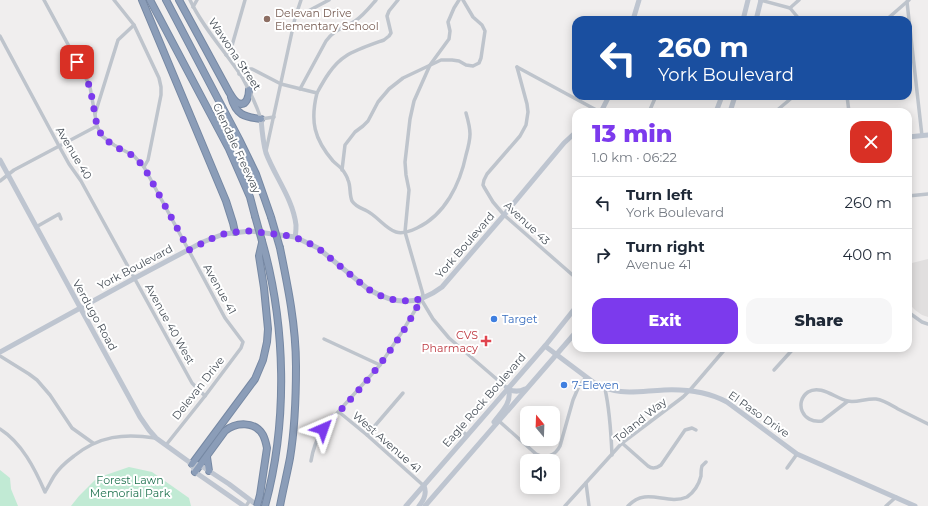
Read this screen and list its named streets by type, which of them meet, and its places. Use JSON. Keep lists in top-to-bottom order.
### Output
{
  "streets": {
    "highway": ["Glendale Freeway"],
    "street": [
      "Wawona Street",
      "Avenue 40",
      "Avenue 43",
      "York Boulevard",
      "Avenue 41",
      "Verdugo Road",
      "Avenue 40 West",
      "Delevan Drive",
      "Eagle Rock Boulevard",
      "El Paso Drive",
      "Toland Way",
      "West Avenue 41"
    ]
  },
  "crossings": [
    ["Avenue 40", "York Boulevard"],
    ["Avenue 40", "Avenue 40 West"],
    ["Avenue 43", "York Boulevard"],
    ["York Boulevard", "Avenue 41"],
    ["York Boulevard", "Verdugo Road"],
    ["York Boulevard", "Avenue 40 West"],
    ["Avenue 41", "Delevan Drive"],
    ["Verdugo Road", "Delevan Drive"],
    ["Avenue 40 West", "Delevan Drive"],
    ["Eagle Rock Boulevard", "El Paso Drive"],
    ["Eagle Rock Boulevard", "West Avenue 41"],
    ["El Paso Drive", "Toland Way"]
  ],
  "parks": ["Forest Lawn Memorial Park"],
  "places": {
    "other": ["Delevan Drive Elementary School", "Target", "7-Eleven"],
    "health": ["CVS Pharmacy"]
  },
  "north": "top",
  "page": {
    "turn": ["260 m", "York Boulevard"],
    "heading": ["13 min", "1.0 km · 06:22"],
    "list": [
      {
        "name": "Turn left",
        "note": "York Boulevard",
        "value": "260 m"
      },
      {
        "name": "Turn right",
        "note": "Avenue 41",
        "value": "400 m"
      }
    ],
    "buttons": ["Exit", "Share"]
  }
}
